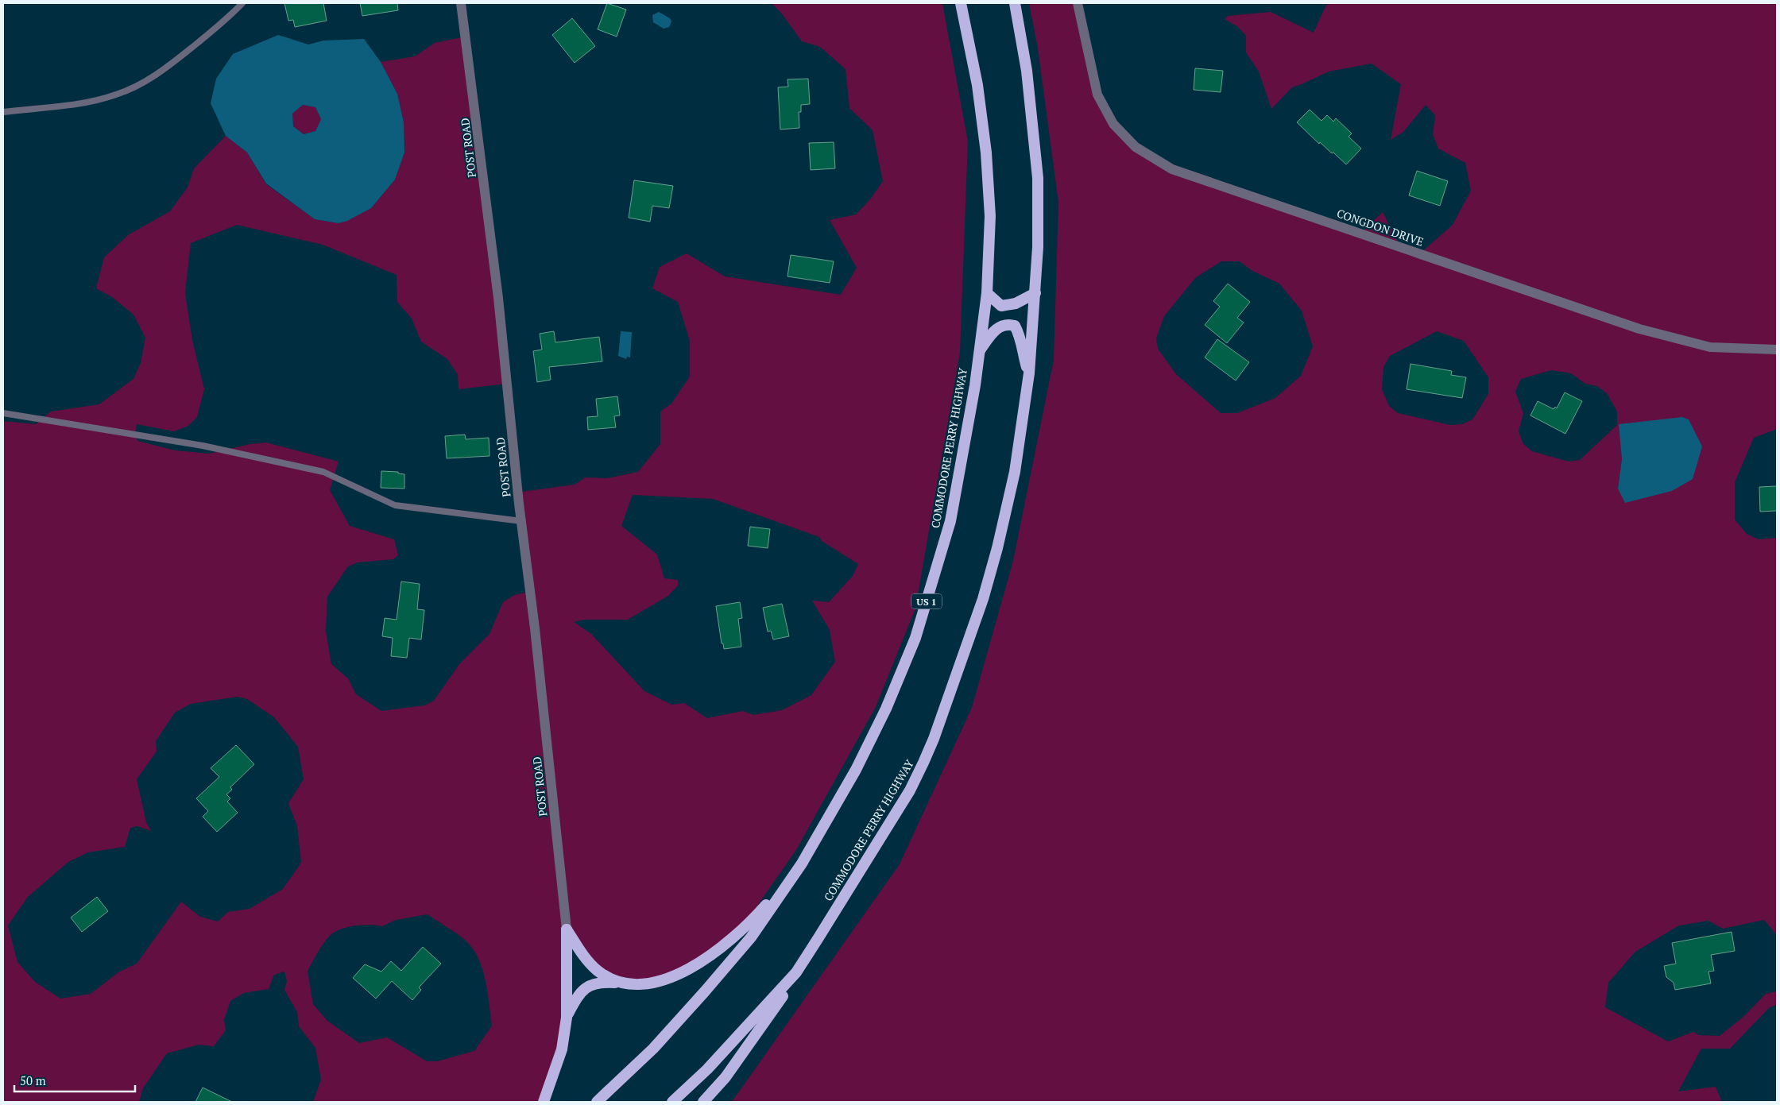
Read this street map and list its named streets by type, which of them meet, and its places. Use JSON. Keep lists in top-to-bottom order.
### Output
{
  "streets": {
    "highway": ["COMMODORE PERRY HIGHWAY", "US 1"],
    "street": ["POST ROAD", "CONGDON DRIVE"]
  },
  "scale_bar": "50 m"
}
